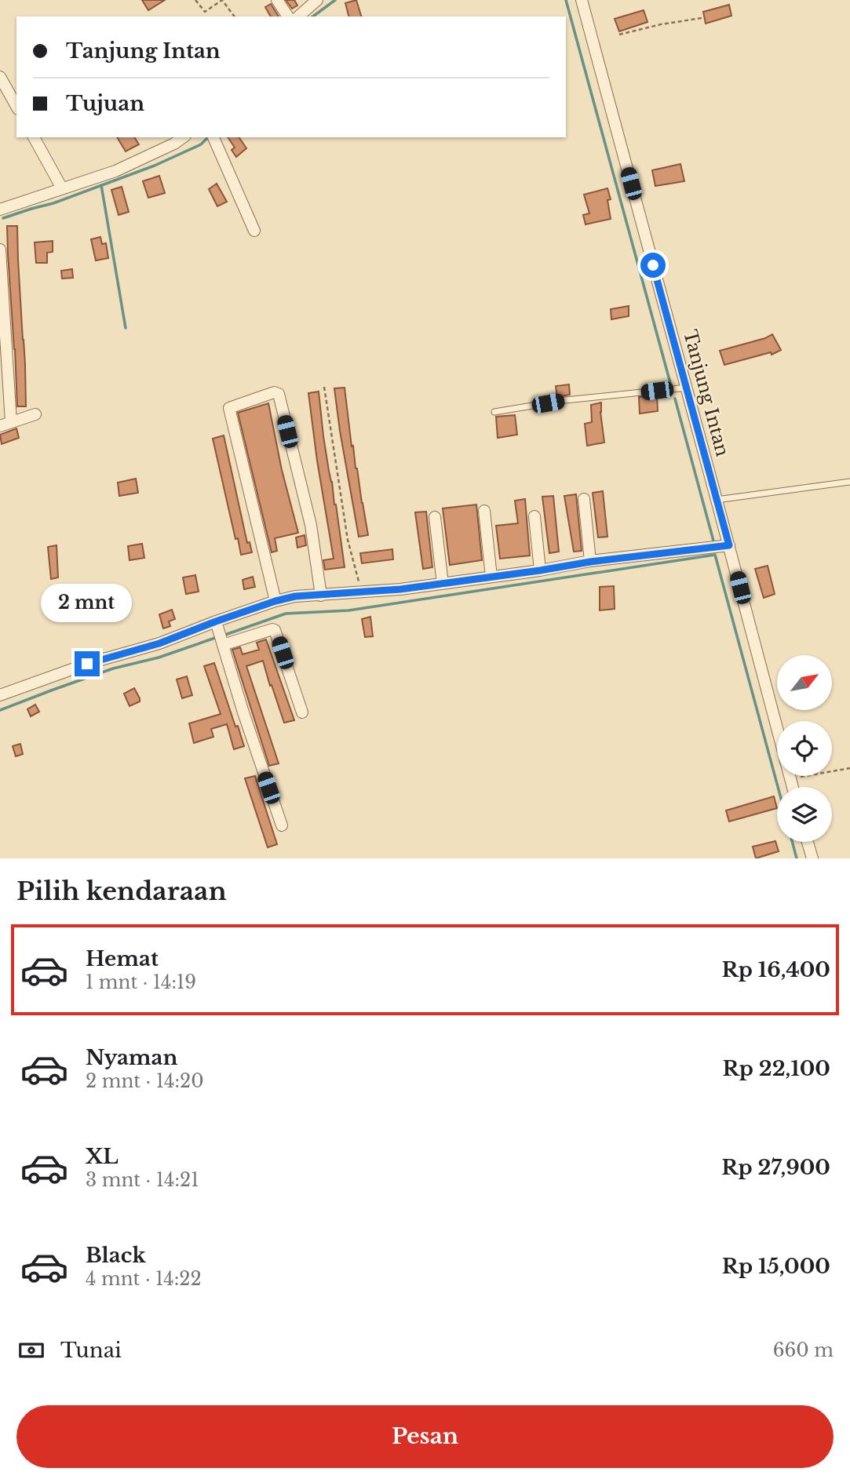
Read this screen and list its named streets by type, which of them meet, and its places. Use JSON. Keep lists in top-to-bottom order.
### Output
{
  "streets": {
    "street": ["Tanjung Intan"]
  },
  "north": "top right",
  "page": {
    "banner": ["Tanjung Intan", "Tujuan"],
    "bubble": "2 mnt",
    "heading": "Pilih kendaraan",
    "list": [
      {
        "name": "Hemat",
        "note": "1 mnt · 14:19",
        "value": "Rp 16,400"
      },
      {
        "name": "Nyaman",
        "note": "2 mnt · 14:20",
        "value": "Rp 22,100"
      },
      {
        "name": "XL",
        "note": "3 mnt · 14:21",
        "value": "Rp 27,900"
      },
      {
        "name": "Black",
        "note": "4 mnt · 14:22",
        "value": "Rp 15,000"
      }
    ],
    "pay": ["Tunai", "660 m"],
    "buttons": "Pesan"
  }
}
